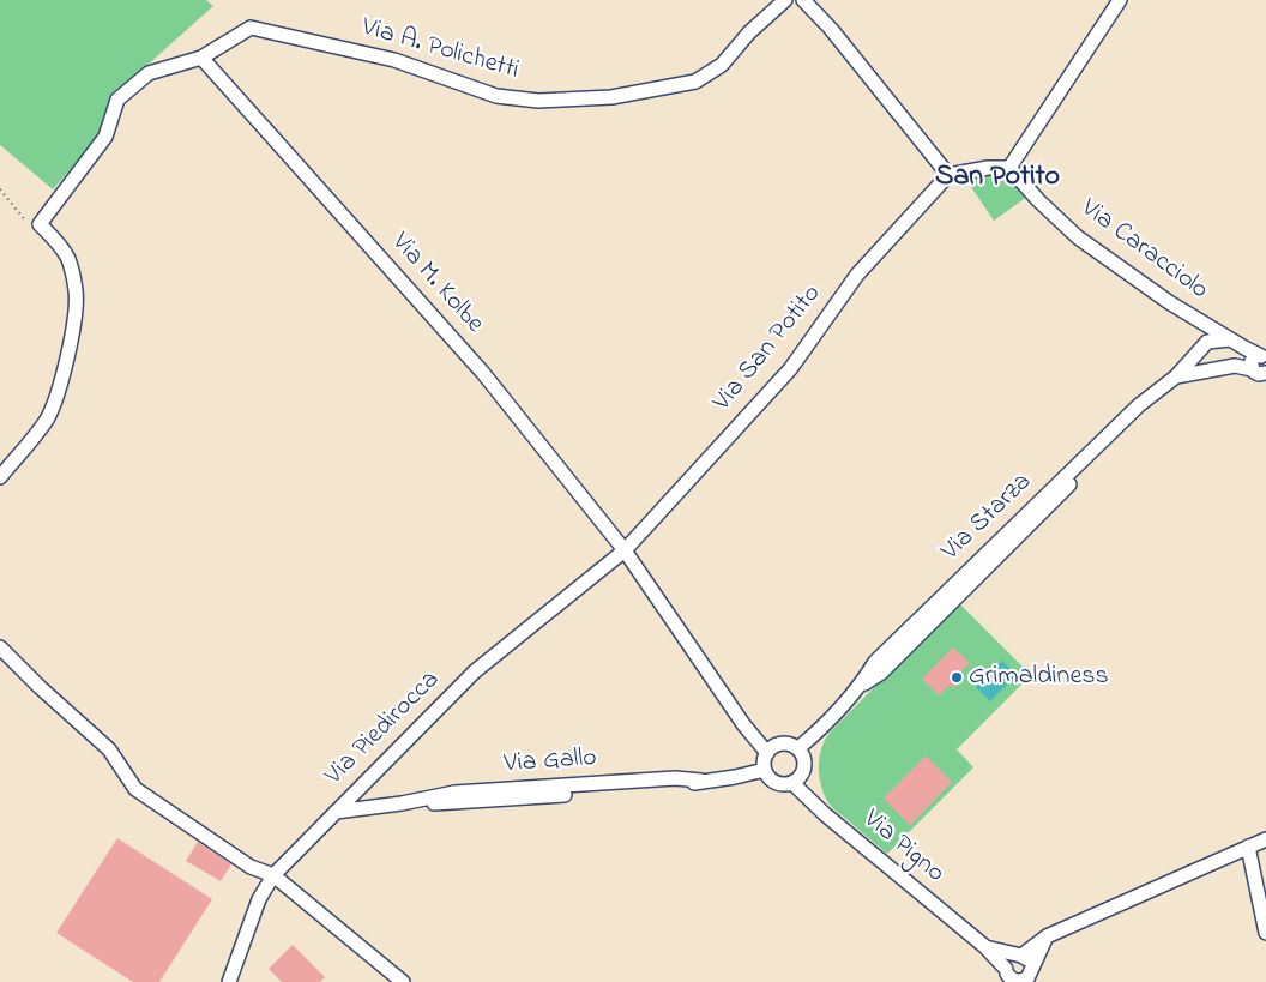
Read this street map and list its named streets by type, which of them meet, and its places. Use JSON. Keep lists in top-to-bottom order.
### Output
{
  "streets": {
    "street": [
      "Via A. Polichetti",
      "Via Caracciolo",
      "Via M. Kolbe",
      "Via San Potito",
      "Via Starza",
      "Via Piedirocca",
      "Via Gallo",
      "Via Pigno"
    ]
  },
  "crossings": [
    ["Via A. Polichetti", "Via M. Kolbe"],
    ["Via Caracciolo", "Via Starza"],
    ["Via M. Kolbe", "Via San Potito"],
    ["Via M. Kolbe", "Via Piedirocca"],
    ["Via San Potito", "Via Piedirocca"],
    ["Via Starza", "Via Gallo"],
    ["Via Starza", "Via Pigno"],
    ["Via Piedirocca", "Via Gallo"],
    ["Via Gallo", "Via Pigno"]
  ],
  "districts": ["San Potito"],
  "places": ["Grimaldiness"]
}
